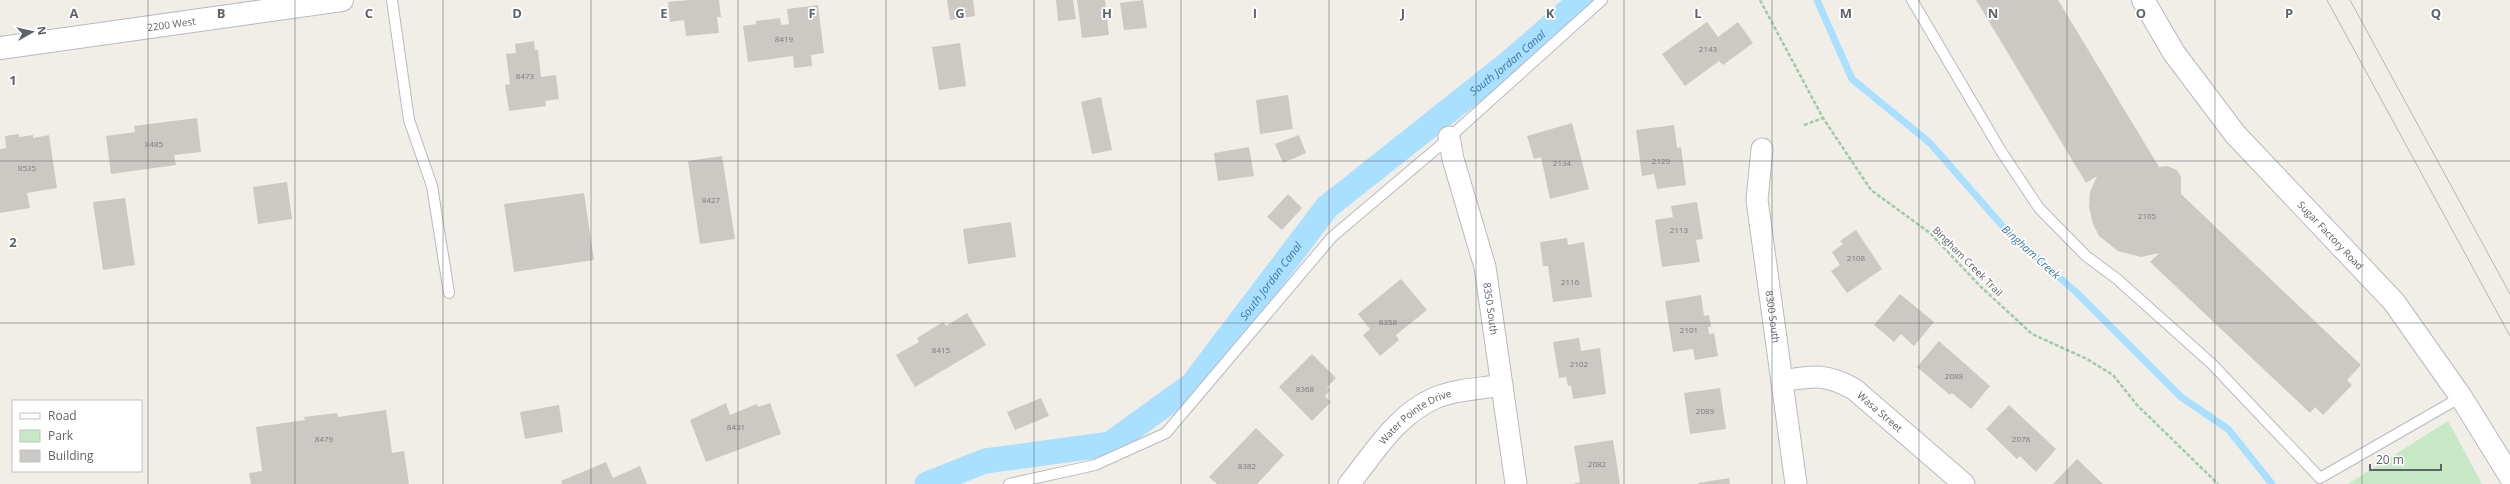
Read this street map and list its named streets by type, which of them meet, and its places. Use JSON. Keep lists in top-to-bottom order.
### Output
{
  "streets": {
    "street": [
      "2200 West",
      "Sugar Factory Road",
      "8350 South",
      "8300 South",
      "Wasa Street",
      "Water Pointe Drive"
    ],
    "path": ["Bingham Creek Trail"]
  },
  "crossings": [
    ["8350 South", "Water Pointe Drive"],
    ["8300 South", "Wasa Street"]
  ],
  "water": ["South Jordan Canal", "Bingham Creek"],
  "house_numbers": [
    "8419",
    "2143",
    "8473",
    "8485",
    "2129",
    "2134",
    "8535",
    "8427",
    "2105",
    "2113",
    "2108",
    "2116",
    "8358",
    "2101",
    "8415",
    "2102",
    "2088",
    "8368",
    "2089",
    "8431",
    "8479",
    "2078",
    "2082",
    "8382"
  ],
  "legend": ["Road", "Park", "Building"],
  "scale_bar": "20 m",
  "north": "right",
  "grid": {
    "columns": [
      "A",
      "B",
      "C",
      "D",
      "E",
      "F",
      "G",
      "H",
      "I",
      "J",
      "K",
      "L",
      "M",
      "N",
      "O",
      "P",
      "Q"
    ],
    "rows": ["1", "2"]
  }
}
